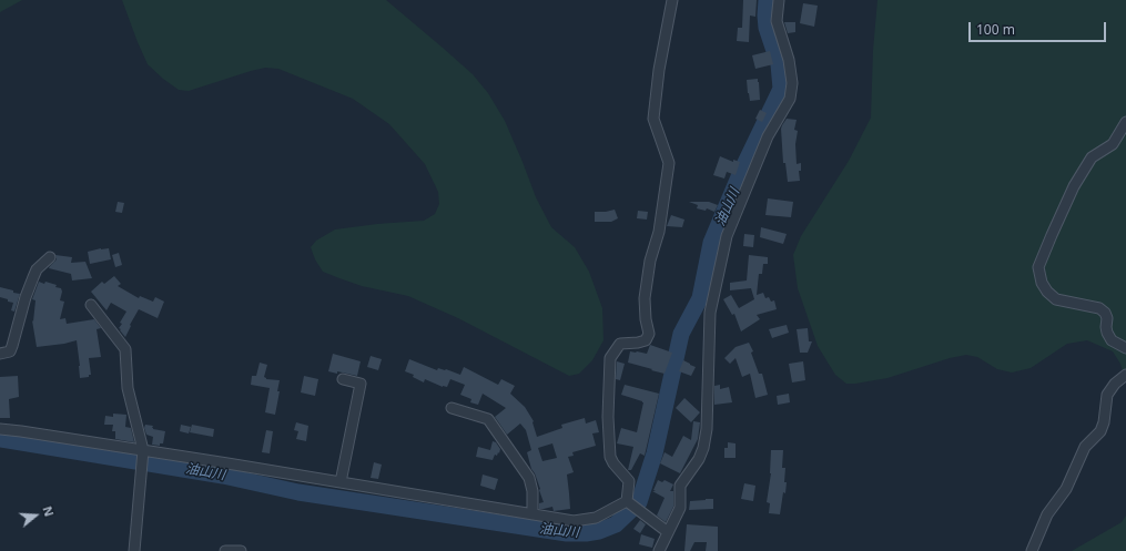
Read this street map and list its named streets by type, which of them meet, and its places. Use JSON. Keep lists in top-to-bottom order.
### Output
{
  "water": ["油山川"],
  "scale_bar": "100 m",
  "north": "right"
}
